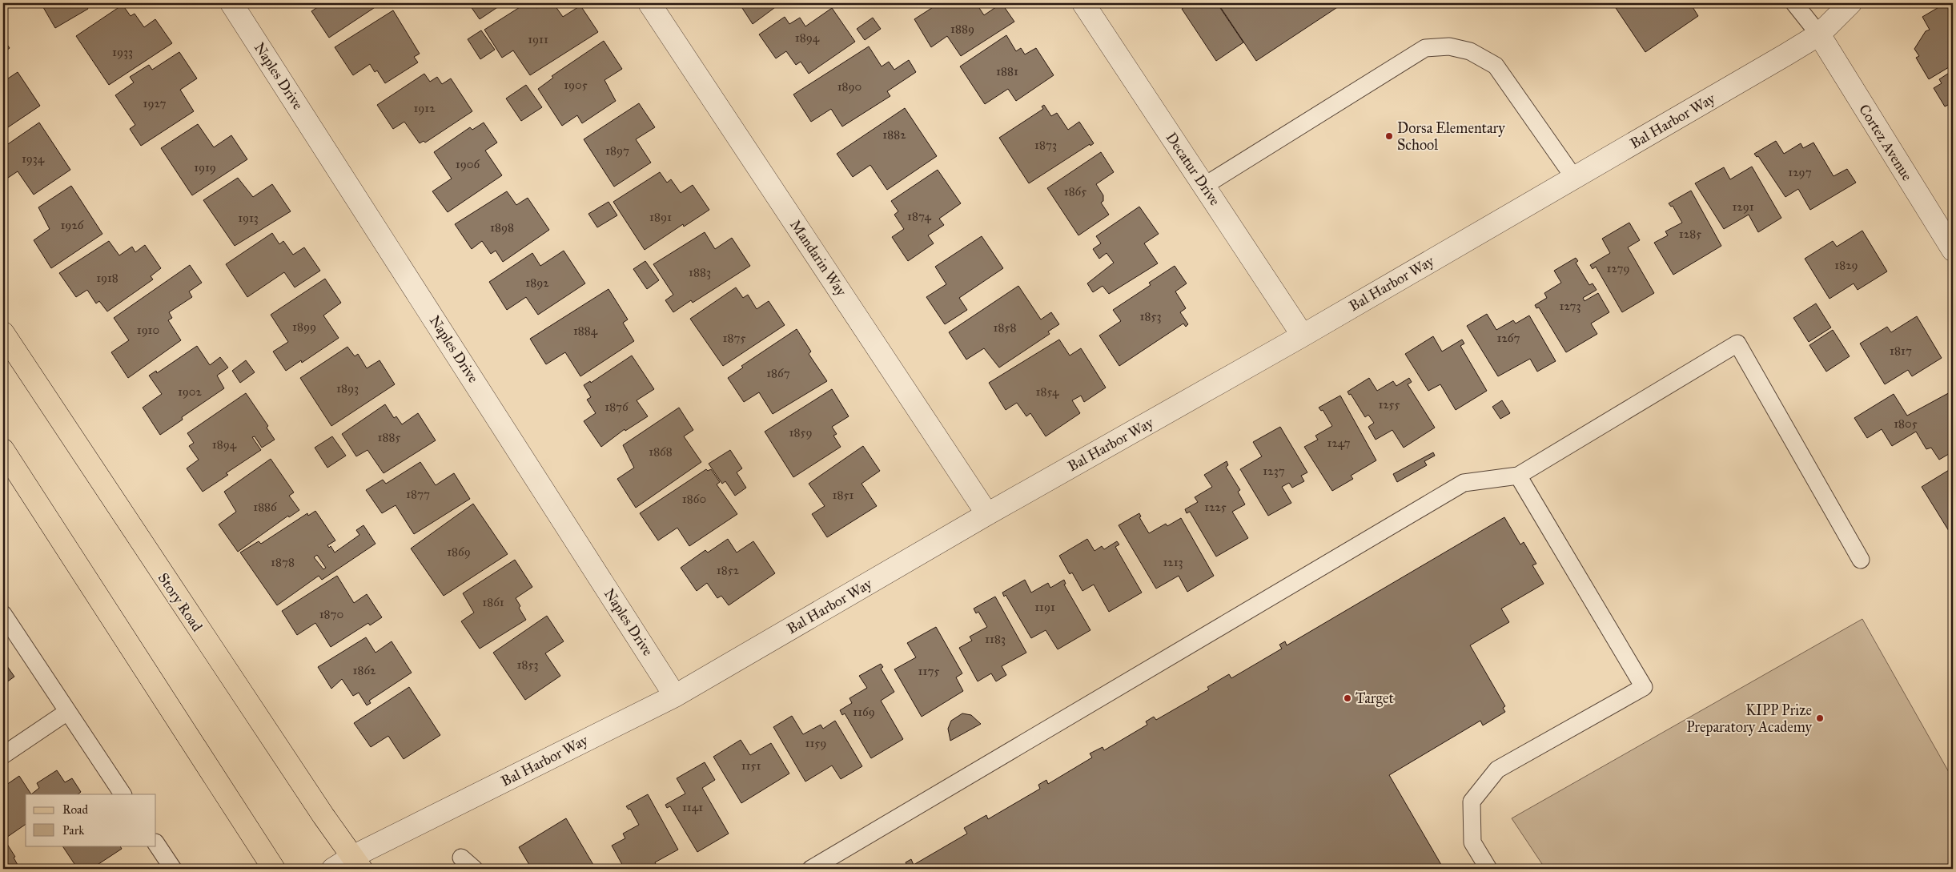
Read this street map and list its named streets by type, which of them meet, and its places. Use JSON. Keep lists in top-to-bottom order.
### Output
{
  "streets": {
    "main road": ["Story Road"],
    "street": [
      "Naples Drive",
      "Bal Harbor Way",
      "Cortez Avenue",
      "Decatur Drive",
      "Mandarin Way"
    ]
  },
  "crossings": [
    ["Naples Drive", "Bal Harbor Way"],
    ["Bal Harbor Way", "Cortez Avenue"],
    ["Bal Harbor Way", "Decatur Drive"],
    ["Bal Harbor Way", "Mandarin Way"],
    ["Bal Harbor Way", "Story Road"]
  ],
  "places": ["Dorsa Elementary School", "Target", "KIPP Prize Preparatory Academy"],
  "house_numbers": [
    "1889",
    "1894",
    "1911",
    "1933",
    "1881",
    "1905",
    "1890",
    "1927",
    "1912",
    "1882",
    "1873",
    "1897",
    "1934",
    "1906",
    "1919",
    "1297",
    "1865",
    "1291",
    "1874",
    "1891",
    "1913",
    "1926",
    "1898",
    "1285",
    "1829",
    "1279",
    "1883",
    "1918",
    "1892",
    "1273",
    "1853",
    "1899",
    "1858",
    "1910",
    "1884",
    "1875",
    "1267",
    "1817",
    "1867",
    "1893",
    "1902",
    "1854",
    "1255",
    "1876",
    "1805",
    "1859",
    "1885",
    "1247",
    "1894",
    "1868",
    "1237",
    "1877",
    "1851",
    "1860",
    "1886",
    "1225",
    "1869",
    "1878",
    "1213",
    "1852",
    "1861",
    "1191",
    "1870",
    "1183",
    "1853",
    "1862",
    "1175",
    "1169",
    "1159",
    "1151",
    "1141"
  ],
  "legend": ["Road", "Park"]
}
